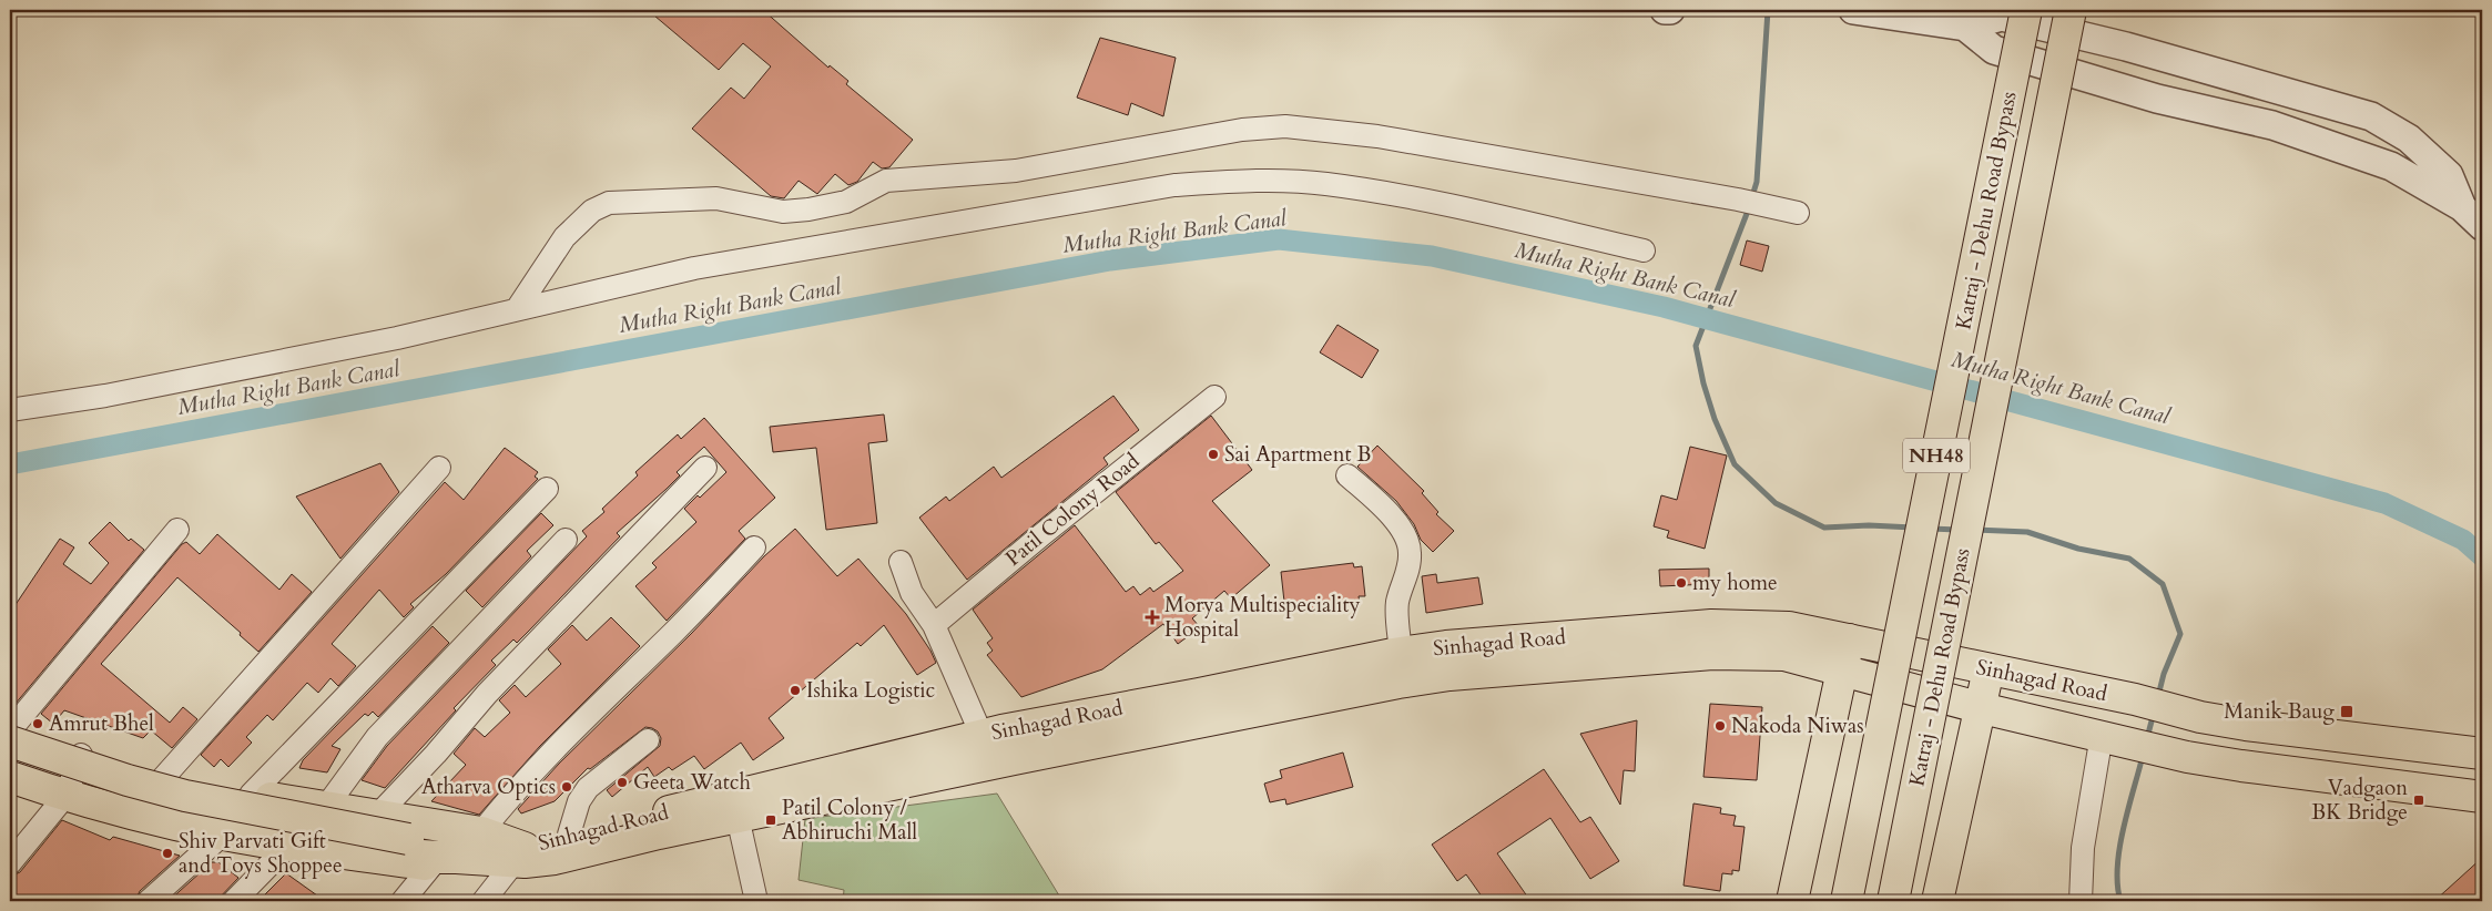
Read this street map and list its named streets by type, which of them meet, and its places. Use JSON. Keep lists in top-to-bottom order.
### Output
{
  "streets": {
    "main road": ["Katraj - Dehu Road Bypass", "NH48", "Sinhagad Road"],
    "street": ["Patil Colony Road"]
  },
  "water": ["Mutha Right Bank Canal"],
  "places": {
    "other": [
      "Sai Apartment B",
      "my home",
      "Ishika Logistic",
      "Amrut Bhel",
      "Nakoda Niwas",
      "Geeta Watch",
      "Atharva Optics",
      "Shiv Parvati Gift and Toys Shoppee"
    ],
    "health": ["Morya Multispeciality Hospital"],
    "transit": ["Manik Baug", "Vadgaon BK Bridge", "Patil Colony / Abhiruchi Mall"]
  }
}
